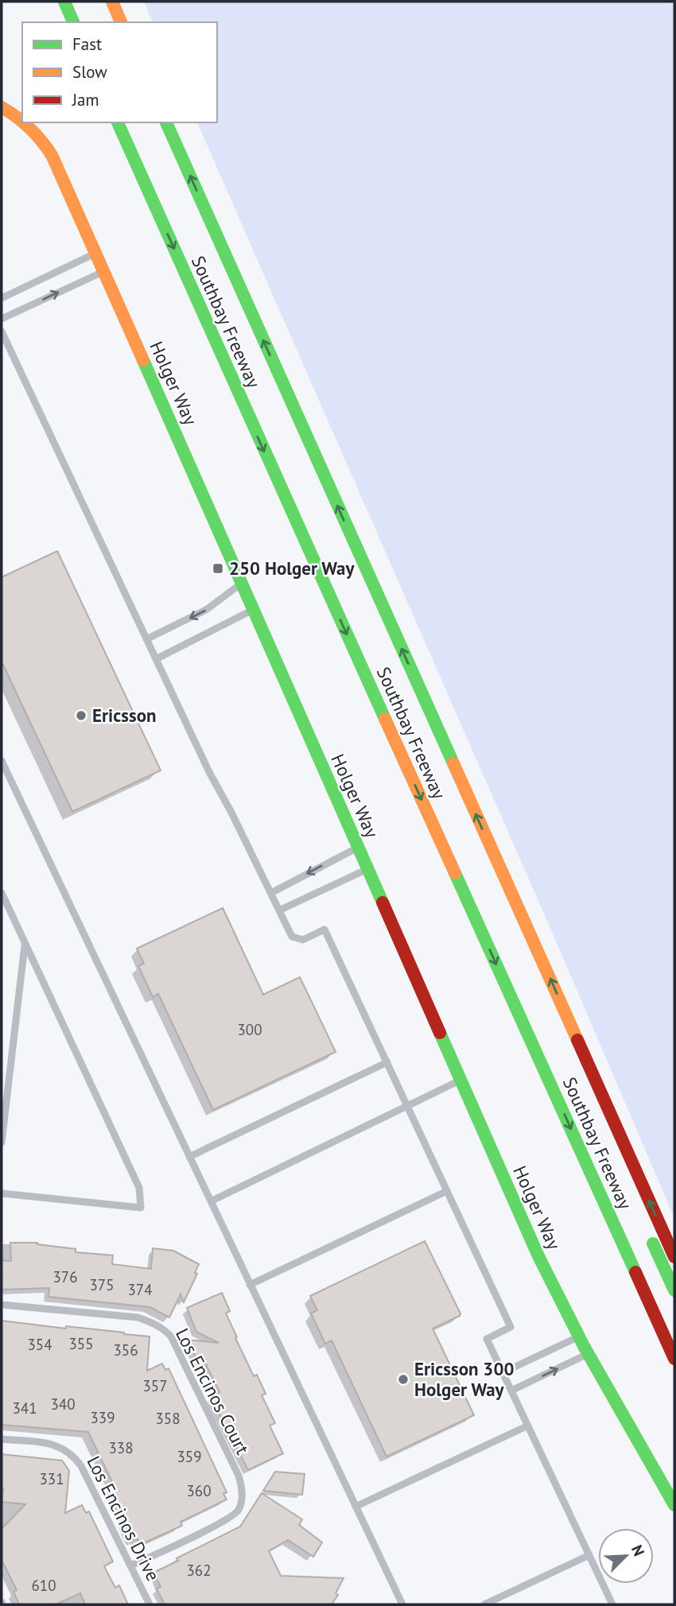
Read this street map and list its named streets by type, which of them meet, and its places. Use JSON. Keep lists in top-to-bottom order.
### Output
{
  "streets": {
    "main road": ["Southbay Freeway", "Holger Way"],
    "lane": ["Los Encinos Court", "Los Encinos Drive"]
  },
  "crossings": [
    ["Los Encinos Court", "Los Encinos Drive"]
  ],
  "places": {
    "transit": ["250 Holger Way"],
    "other": ["Ericsson", "Ericsson 300 Holger Way"]
  },
  "house_numbers": [
    "300",
    "376",
    "375",
    "374",
    "355",
    "354",
    "356",
    "357",
    "340",
    "341",
    "339",
    "358",
    "338",
    "359",
    "331",
    "360",
    "362",
    "610"
  ],
  "legend": ["Fast", "Slow", "Jam"],
  "north": "top right"
}
